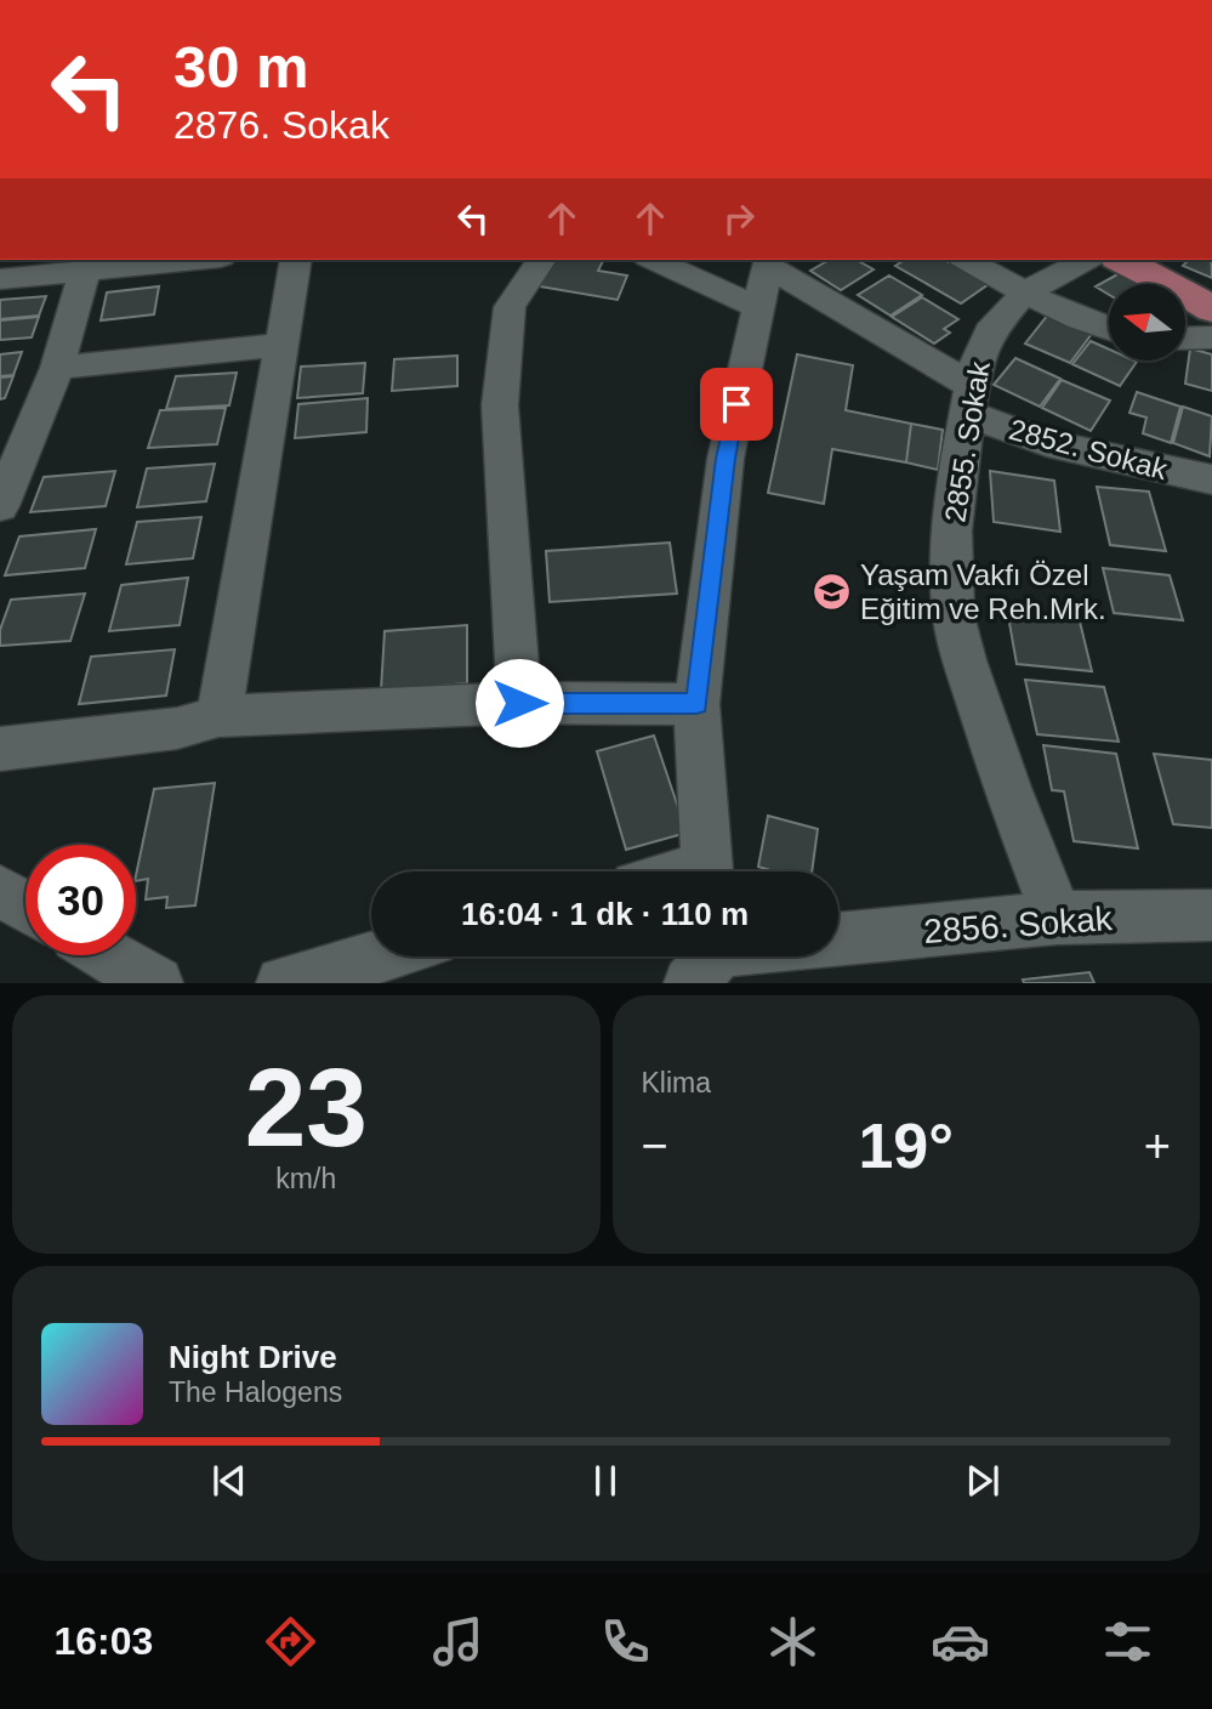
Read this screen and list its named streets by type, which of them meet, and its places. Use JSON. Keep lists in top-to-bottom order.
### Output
{
  "streets": {
    "street": ["2855. Sokak", "2852. Sokak", "2856. Sokak"]
  },
  "crossings": [
    ["2855. Sokak", "2852. Sokak"],
    ["2855. Sokak", "2856. Sokak"]
  ],
  "places": {
    "school or university": ["Yaşam Vakfı Özel Eğitim ve Reh.Mrk."]
  },
  "north": "left",
  "page": {
    "turn": ["30 m", "2876. Sokak"],
    "limit": "30",
    "trip": "16:04 · 1 dk · 110 m",
    "tile": [
      ["23", "km/h"],
      "Klima"
    ],
    "heat": ["−", "19°", "+"],
    "song": ["Night Drive", "The Halogens"],
    "tabs": "16:03"
  }
}
